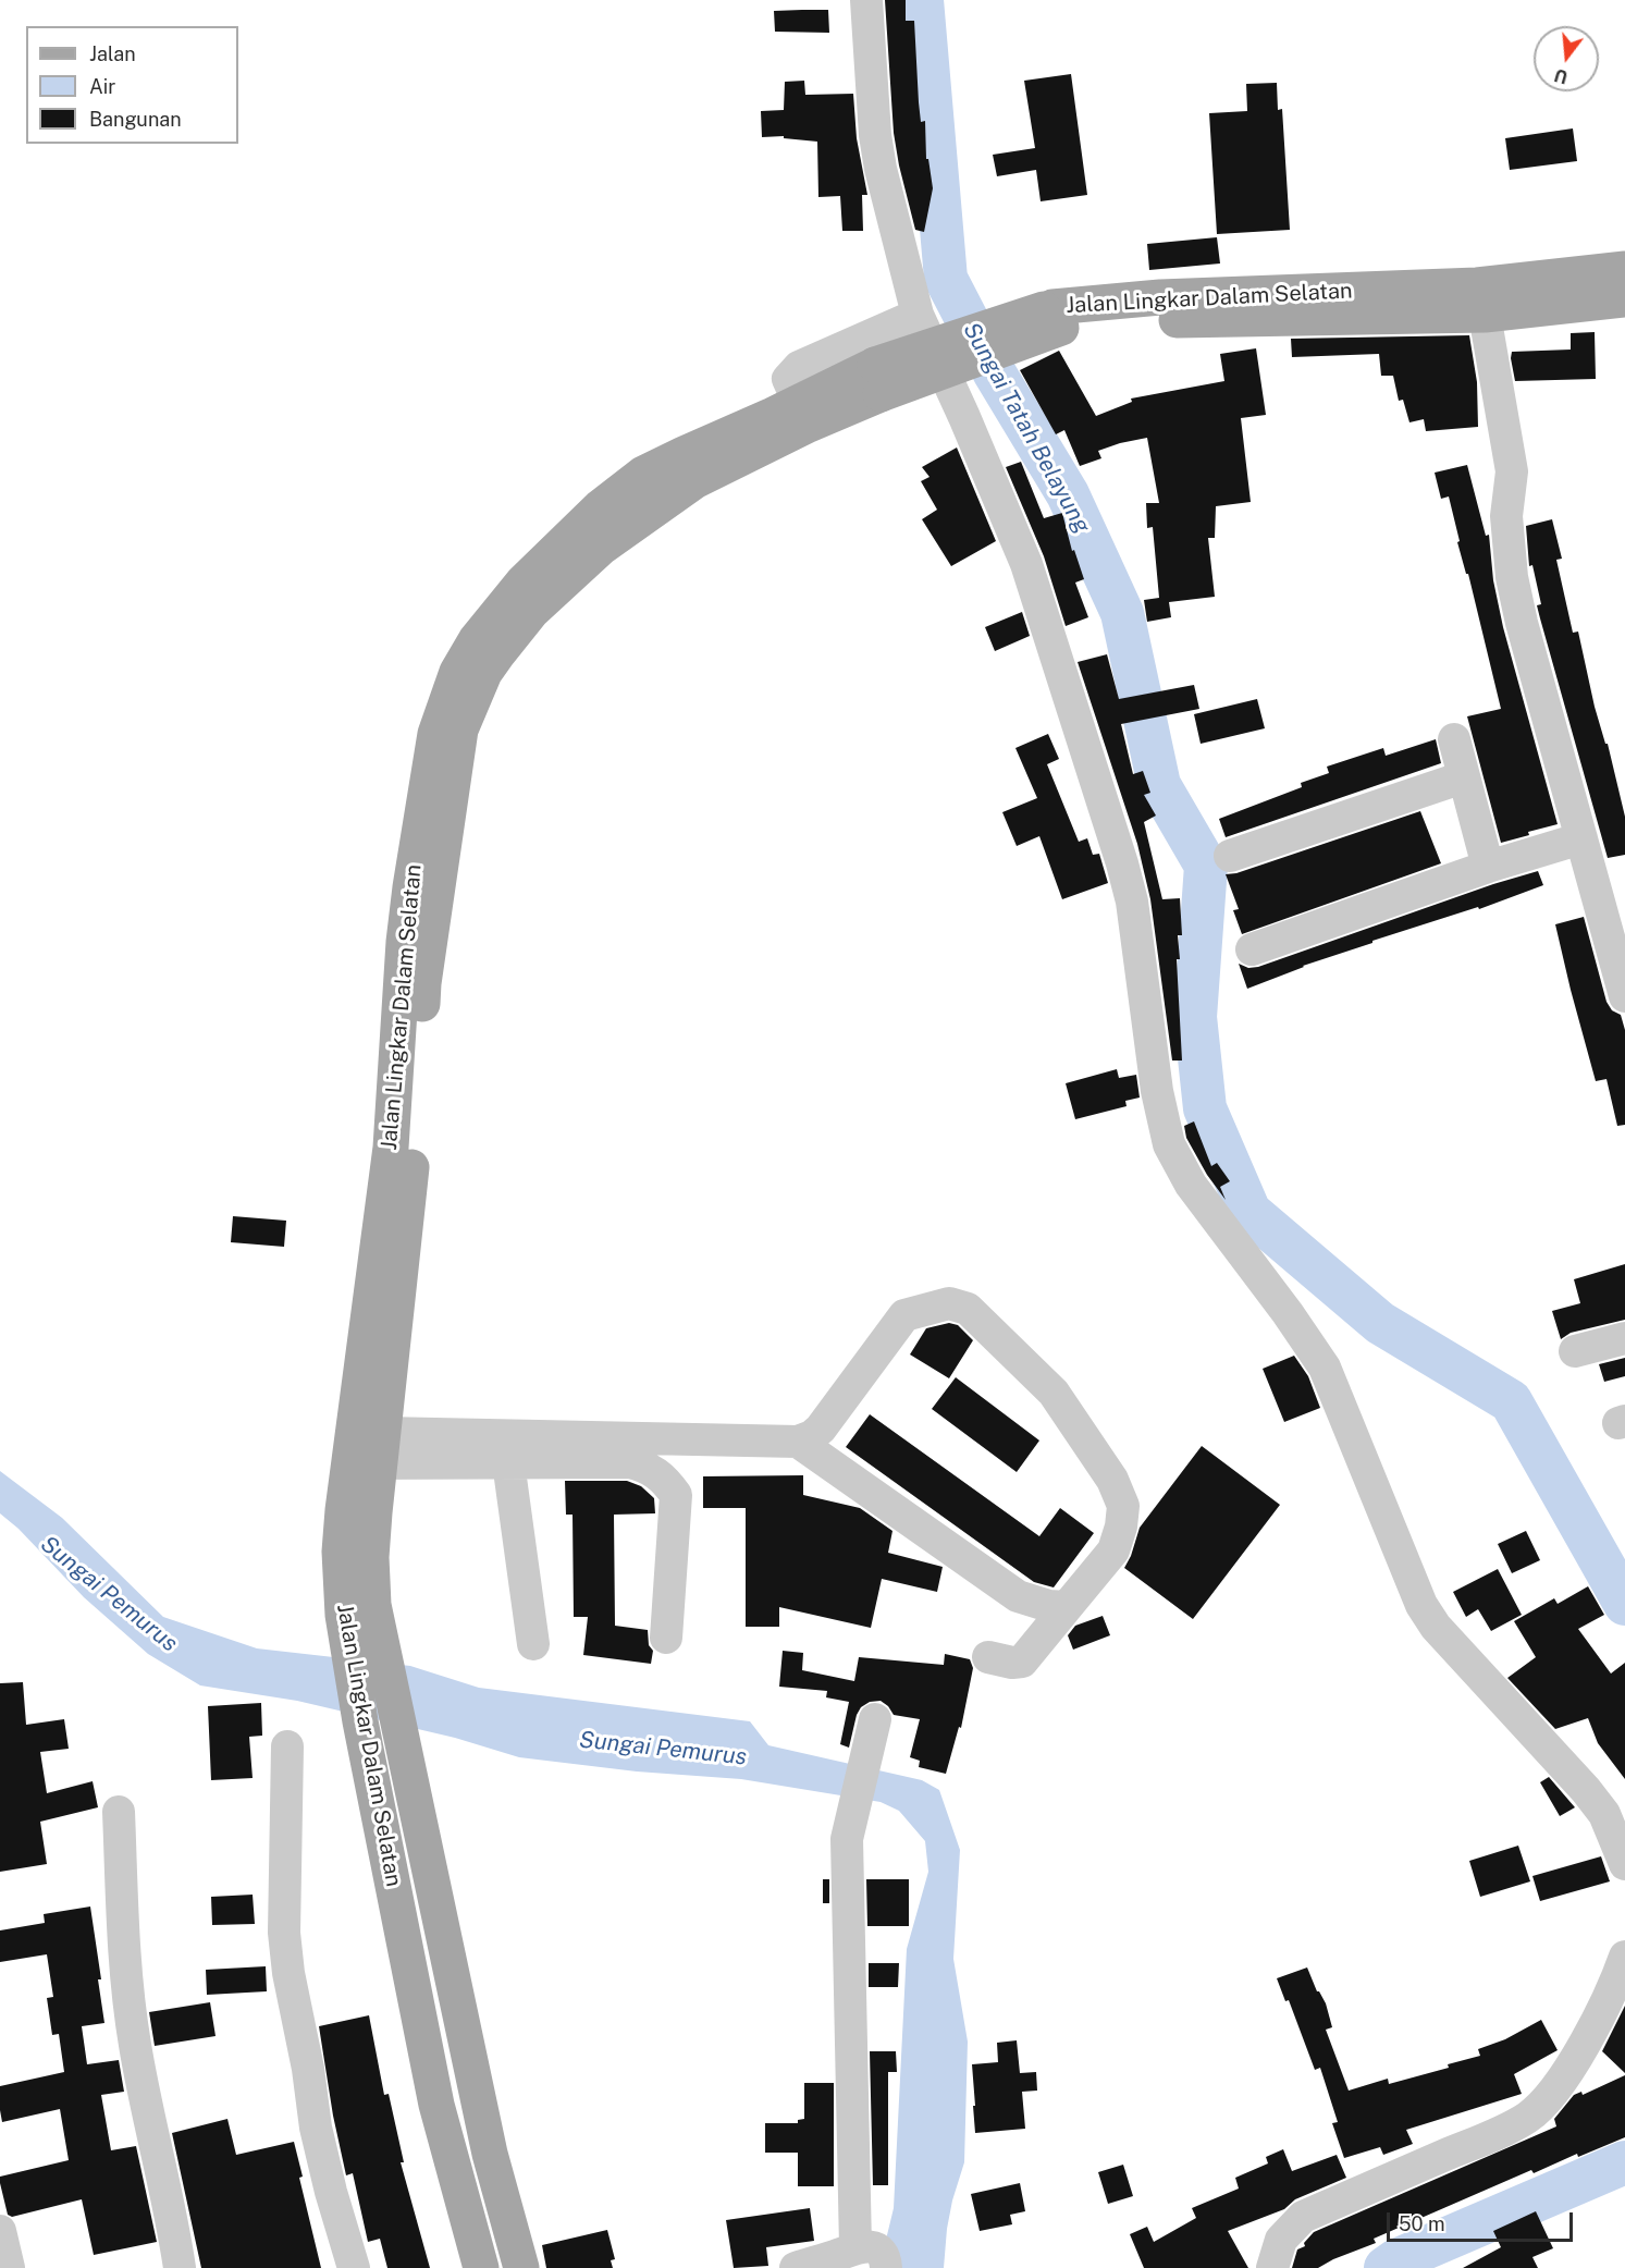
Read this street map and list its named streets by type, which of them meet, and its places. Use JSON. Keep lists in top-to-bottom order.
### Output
{
  "streets": {
    "main road": ["Jalan Lingkar Dalam Selatan"]
  },
  "water": ["Sungai Tatah Belayung", "Sungai Pemurus"],
  "legend": ["Jalan", "Air", "Bangunan"],
  "scale_bar": "50 m",
  "north": "bottom"
}
